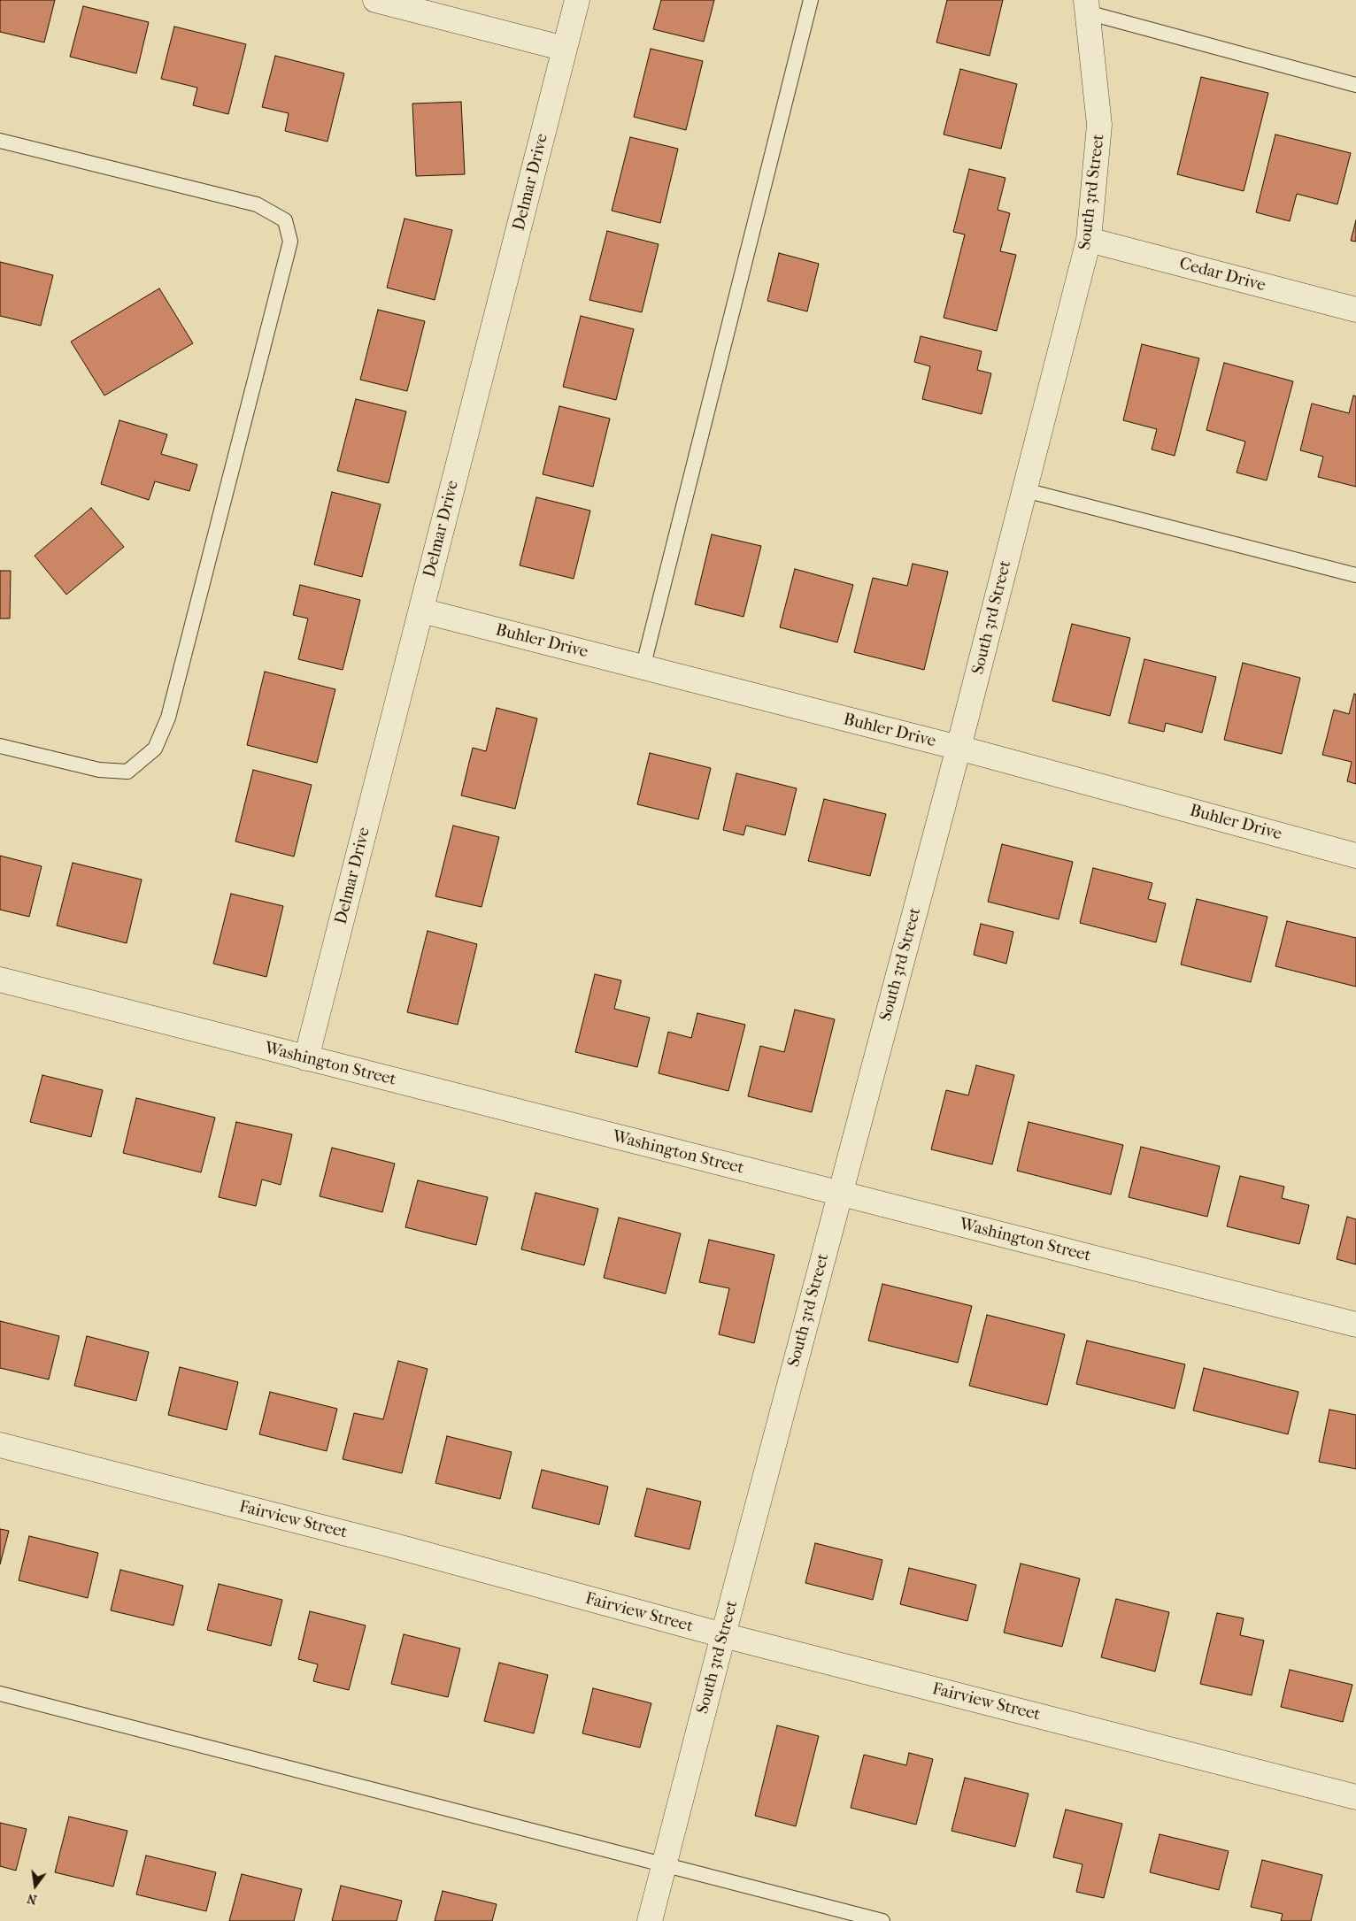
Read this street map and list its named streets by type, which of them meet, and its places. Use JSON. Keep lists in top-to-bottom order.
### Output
{
  "streets": {
    "street": [
      "Delmar Drive",
      "South 3rd Street",
      "Cedar Drive",
      "Buhler Drive",
      "Washington Street",
      "Fairview Street"
    ]
  },
  "crossings": [
    ["Delmar Drive", "Buhler Drive"],
    ["Delmar Drive", "Washington Street"],
    ["South 3rd Street", "Cedar Drive"],
    ["South 3rd Street", "Buhler Drive"],
    ["South 3rd Street", "Washington Street"],
    ["South 3rd Street", "Fairview Street"]
  ],
  "north": "bottom"
}
